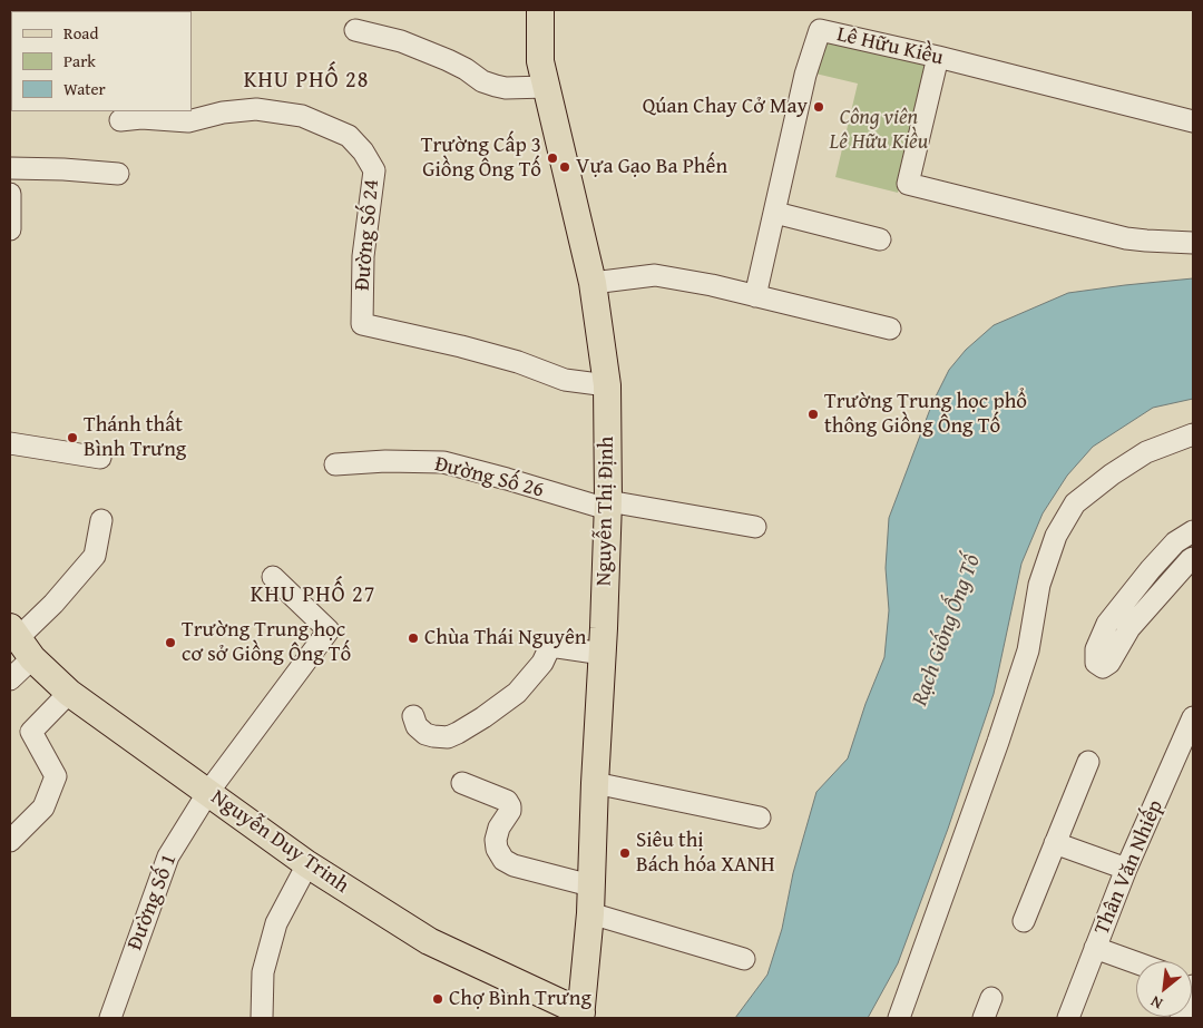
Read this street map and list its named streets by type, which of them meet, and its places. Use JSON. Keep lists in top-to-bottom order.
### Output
{
  "streets": {
    "main road": ["Nguyễn Thị Định", "Nguyễn Duy Trinh"],
    "street": [
      "Lê Hữu Kiều",
      "Đường Số 24",
      "Đường Số 26",
      "Thân Văn Nhiếp",
      "Đường Số 1"
    ]
  },
  "crossings": [
    ["Đường Số 24", "Nguyễn Thị Định"],
    ["Đường Số 26", "Nguyễn Thị Định"],
    ["Nguyễn Thị Định", "Nguyễn Duy Trinh"],
    ["Nguyễn Duy Trinh", "Đường Số 1"]
  ],
  "districts": ["KHU PHỐ 28", "KHU PHỐ 27"],
  "water": ["Rạch Giống Ống Tố"],
  "parks": ["Công viên Lê Hữu Kiều"],
  "places": [
    "Qúan Chay Cở May",
    "Trường Cấp 3 Giồng Ông Tố",
    "Vựa Gạo Ba Phến",
    "Trường Trung học phổ thông Giồng Ông Tố",
    "Thánh thất Bình Trưng",
    "Chùa Thái Nguyên",
    "Trường Trung học cơ sở Giồng Ông Tố",
    "Siêu thị Bách hóa XANH",
    "Chợ Bình Trưng"
  ],
  "legend": ["Road", "Park", "Water"],
  "north": "bottom left"
}
